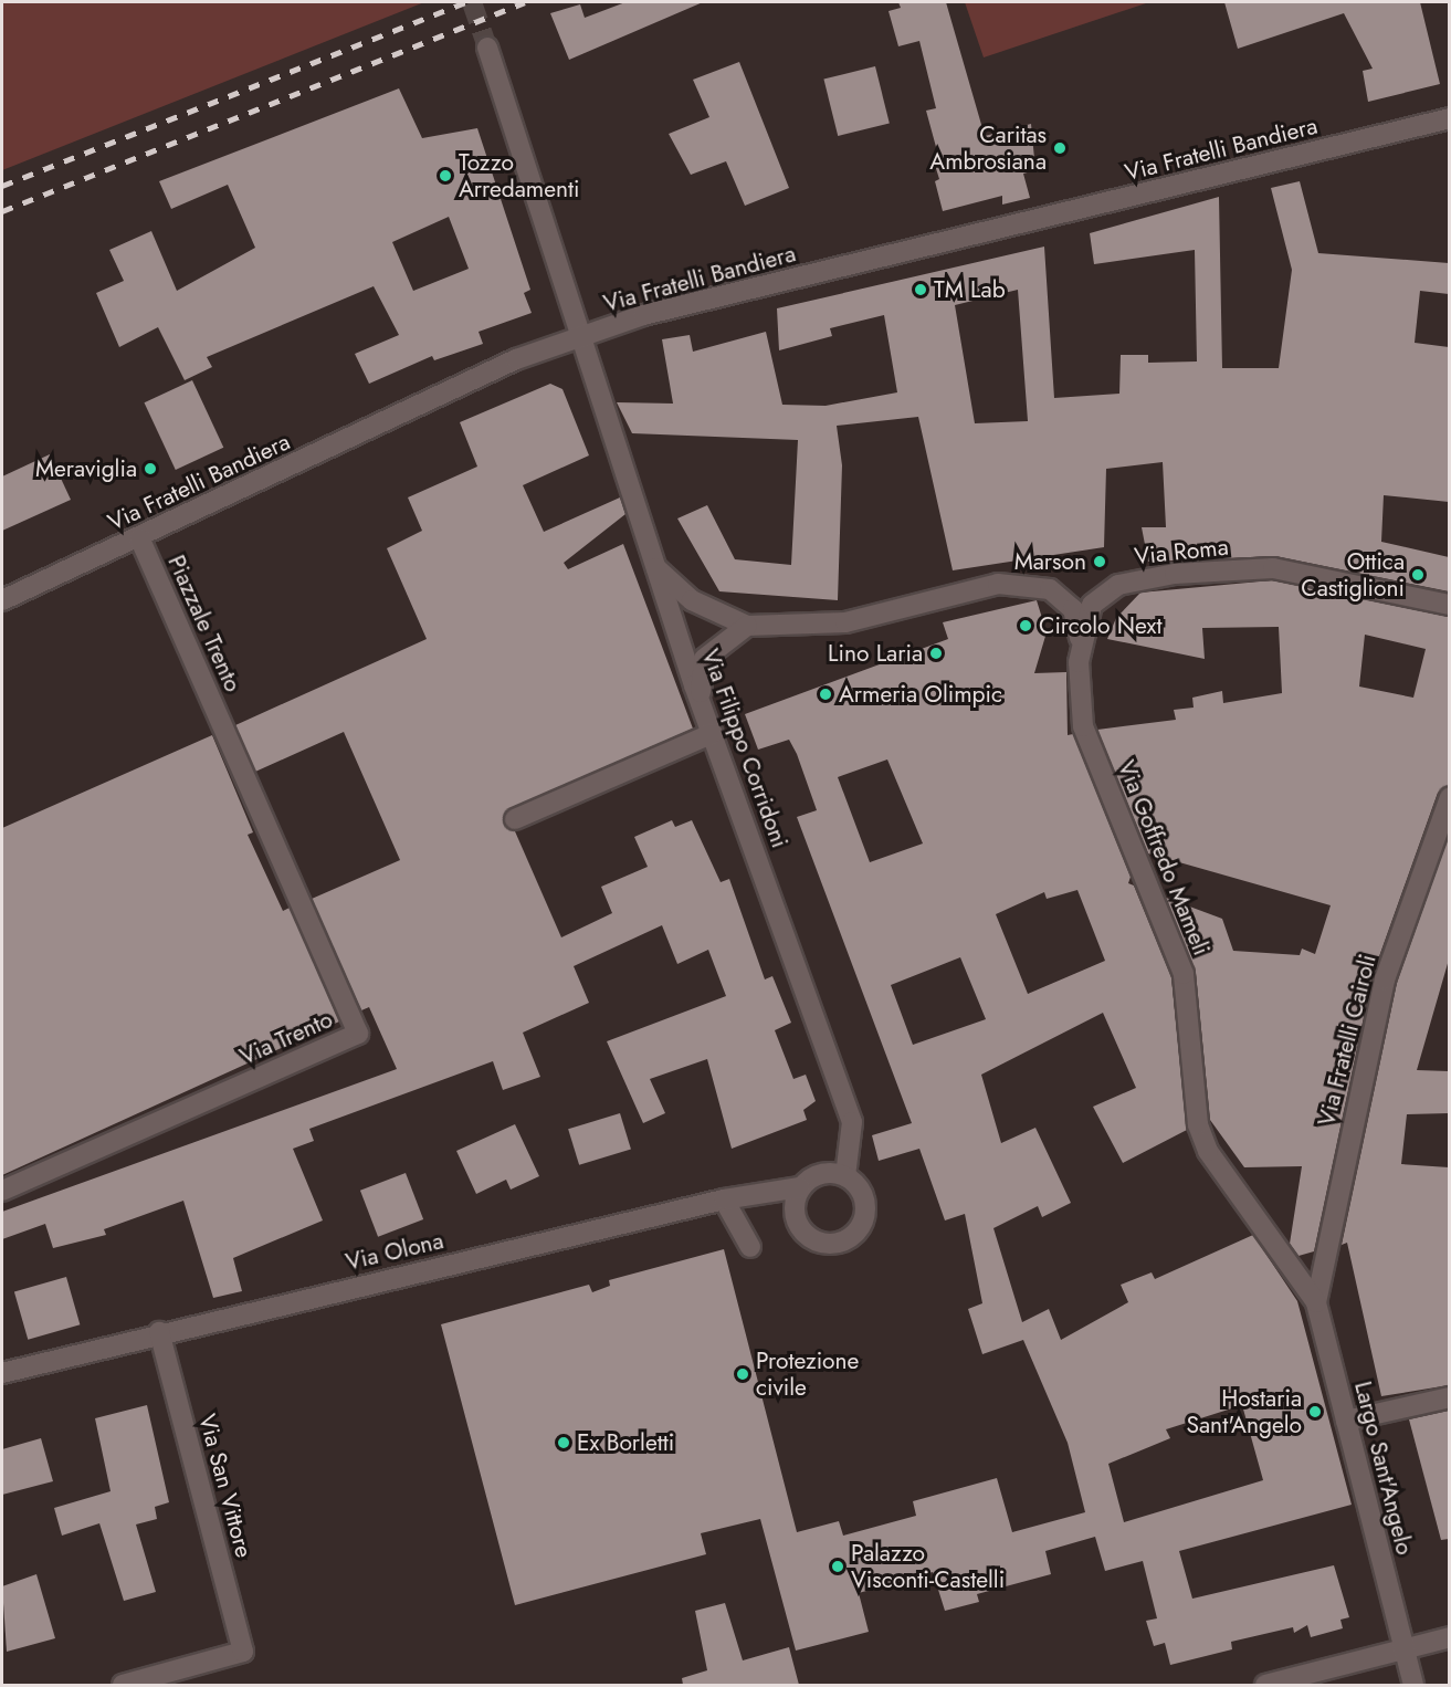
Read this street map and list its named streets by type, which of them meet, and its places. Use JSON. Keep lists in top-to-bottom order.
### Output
{
  "streets": {
    "street": [
      "Via Fratelli Bandiera",
      "Via Roma",
      "Piazzale Trento",
      "Via Filippo Corridoni",
      "Via Goffredo Mameli",
      "Via Trento",
      "Via Fratelli Cairoli",
      "Via Olona",
      "Largo Sant'Angelo",
      "Via San Vittore"
    ]
  },
  "crossings": [
    ["Via Fratelli Bandiera", "Piazzale Trento"],
    ["Via Fratelli Bandiera", "Via Filippo Corridoni"],
    ["Via Roma", "Via Goffredo Mameli"],
    ["Piazzale Trento", "Via Trento"],
    ["Via Filippo Corridoni", "Via Olona"],
    ["Via Goffredo Mameli", "Via Fratelli Cairoli"],
    ["Via Goffredo Mameli", "Largo Sant'Angelo"],
    ["Via Fratelli Cairoli", "Largo Sant'Angelo"],
    ["Via Olona", "Via San Vittore"]
  ],
  "places": [
    "Caritas Ambrosiana",
    "Tozzo Arredamenti",
    "TM Lab",
    "Meraviglia",
    "Marson",
    "Ottica Castiglioni",
    "Circolo Next",
    "Lino Laria",
    "Armeria Olimpic",
    "Protezione civile",
    "Hostaria Sant'Angelo",
    "Ex Borletti",
    "Palazzo Visconti-Castelli"
  ]
}
